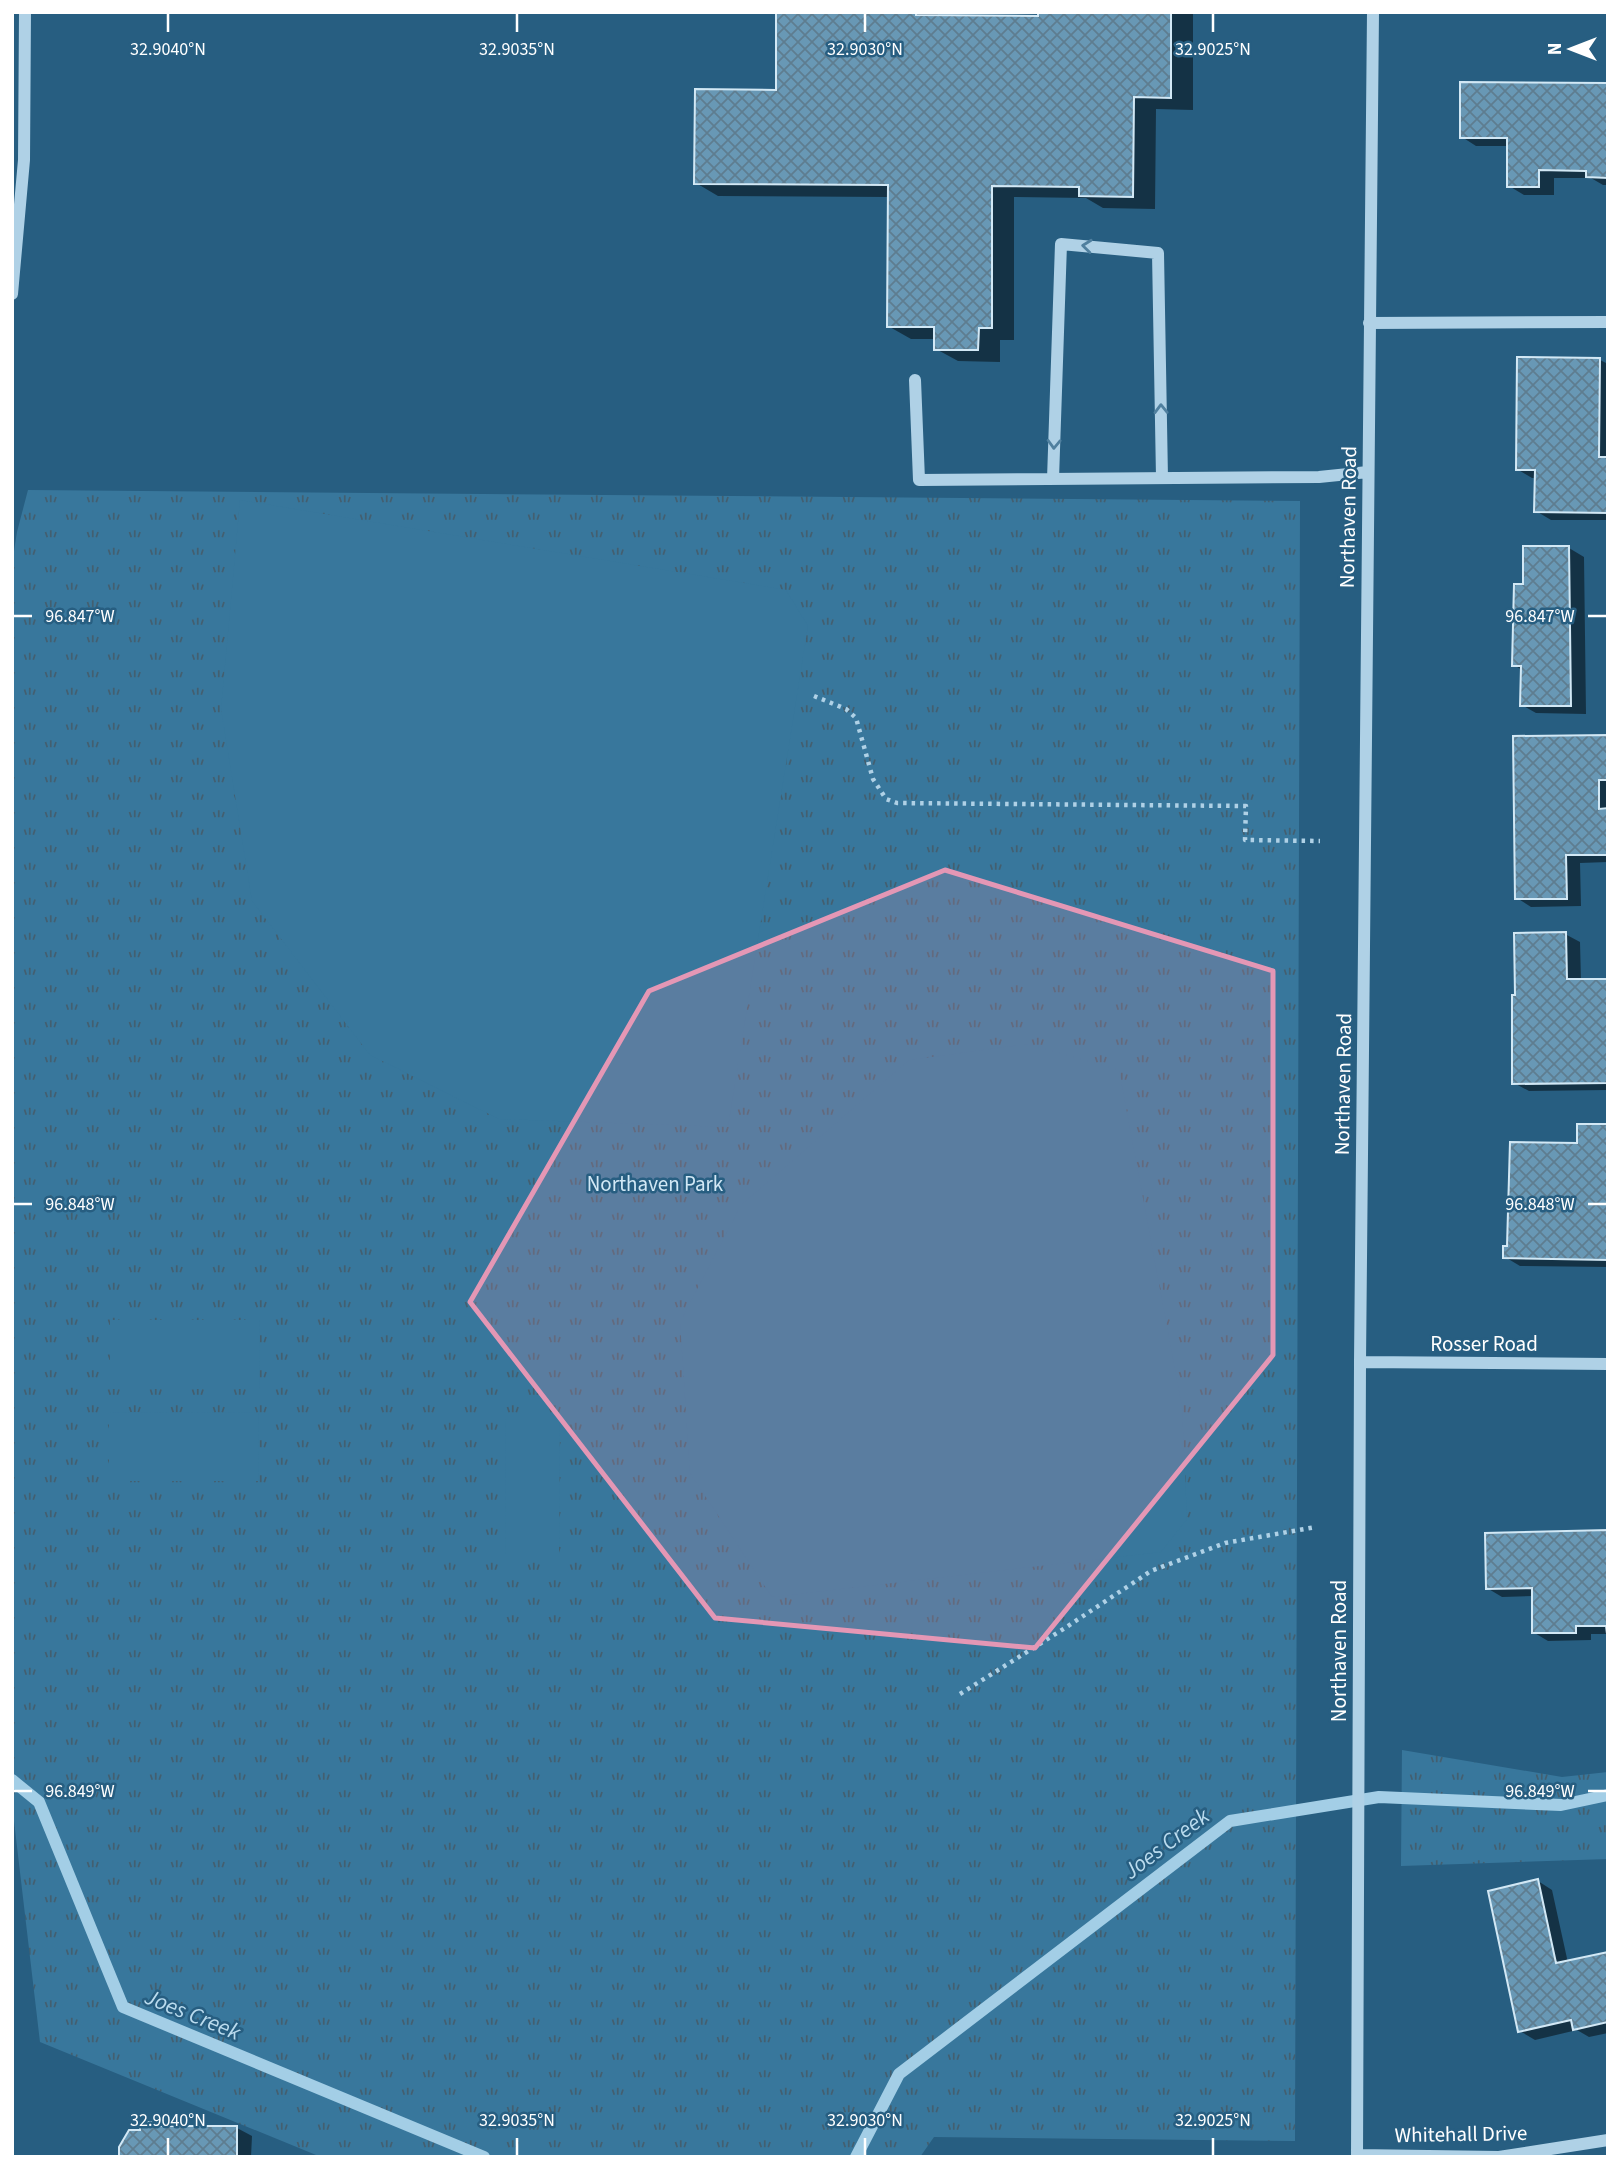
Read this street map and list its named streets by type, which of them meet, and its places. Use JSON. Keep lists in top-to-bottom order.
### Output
{
  "streets": {
    "street": ["Northaven Road", "Rosser Road", "Whitehall Drive"]
  },
  "crossings": [
    ["Northaven Road", "Rosser Road"],
    ["Northaven Road", "Whitehall Drive"]
  ],
  "water": ["Joes Creek"],
  "parks": ["Northaven Park"],
  "north": "left",
  "coordinates": [
    "32.9040°N",
    "32.9035°N",
    "32.9030°N",
    "32.9025°N",
    "96.847°W",
    "96.848°W",
    "96.849°W"
  ]
}
